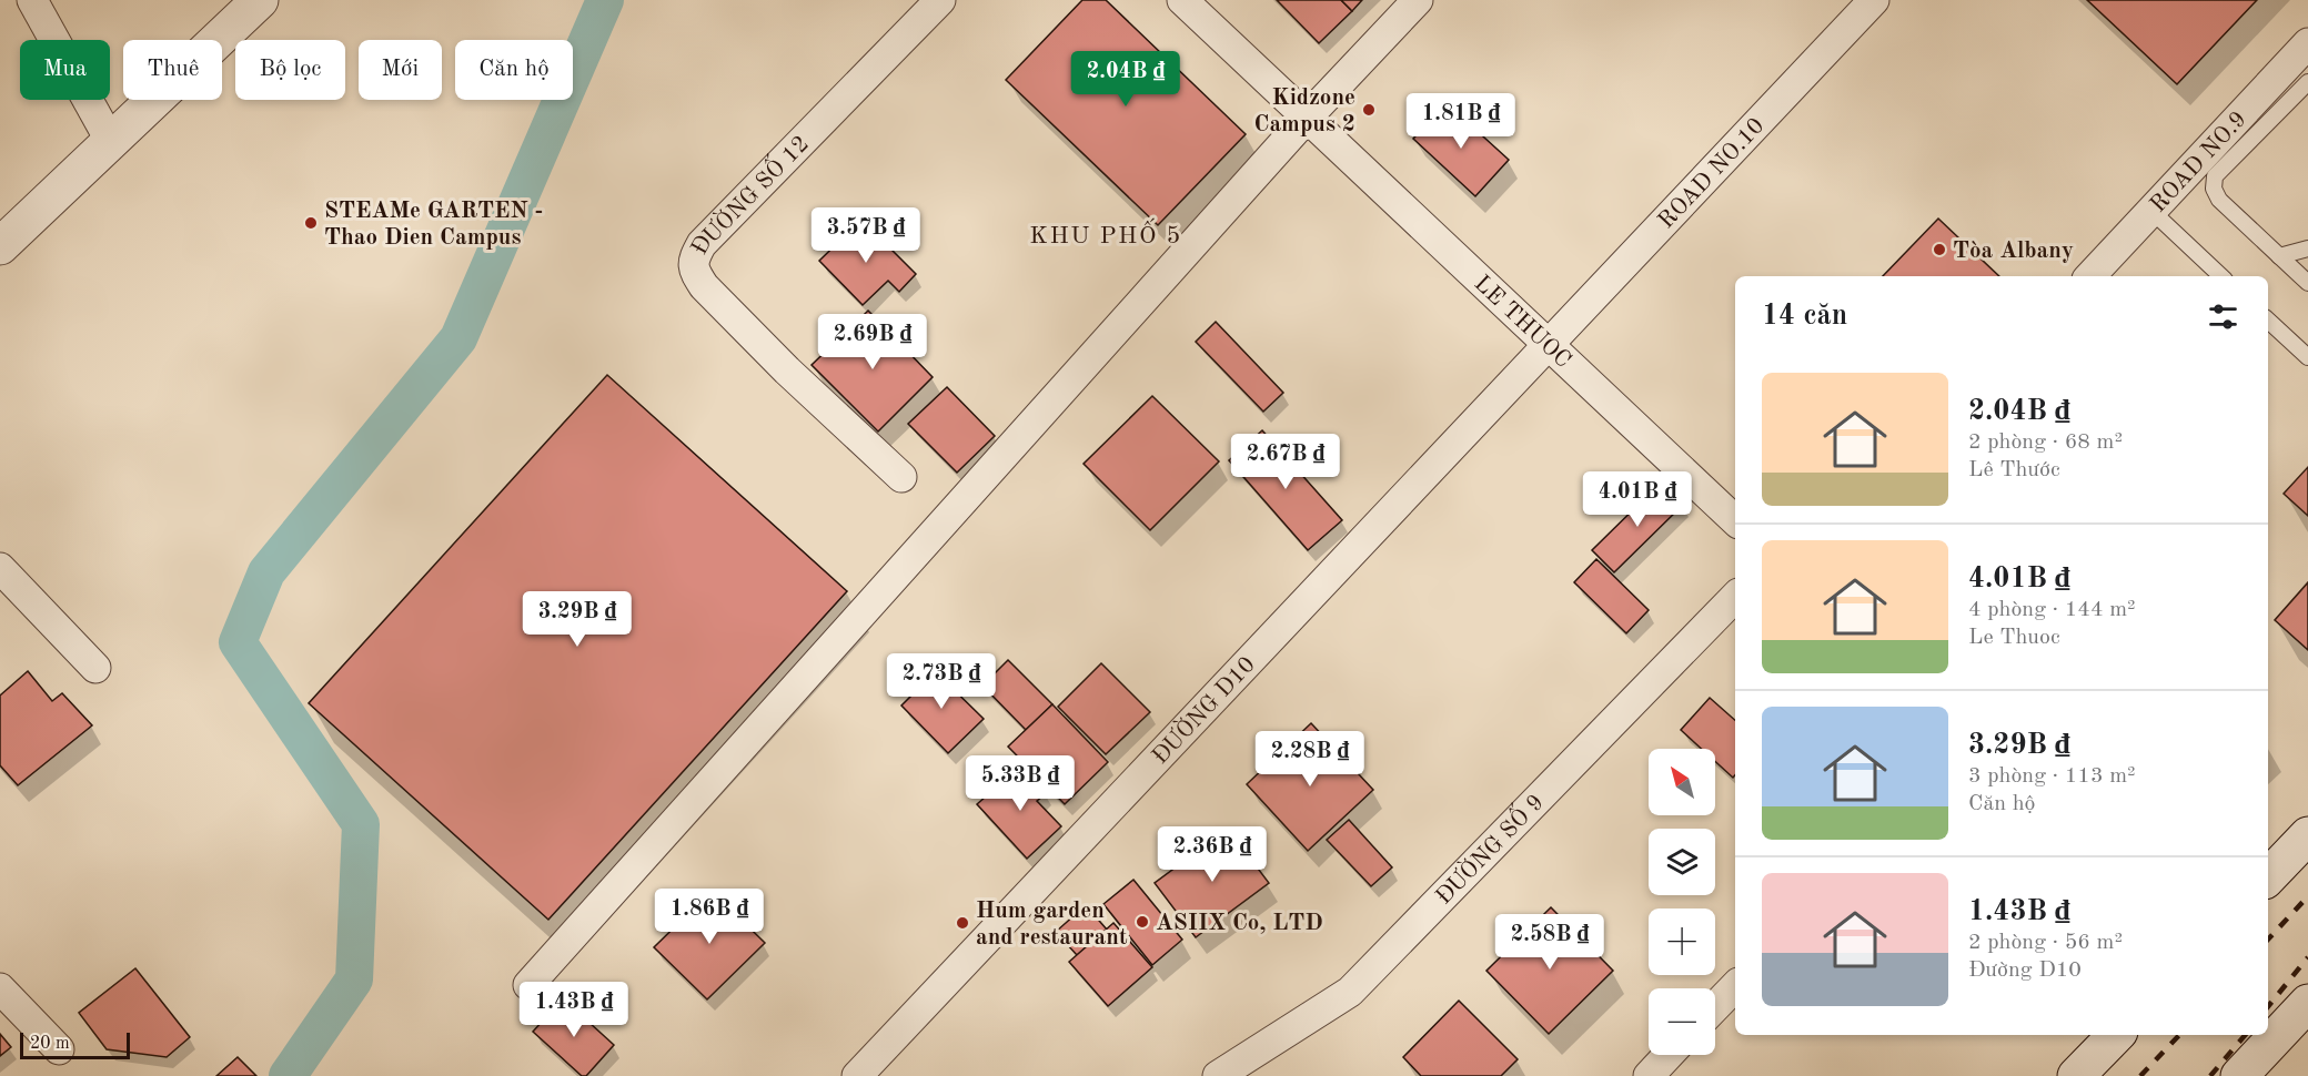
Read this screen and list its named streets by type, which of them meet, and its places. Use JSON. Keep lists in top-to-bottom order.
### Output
{
  "streets": {
    "street": [
      "ROAD NO.9",
      "ROAD NO.10",
      "ĐƯỜNG SỐ 12",
      "LE THUOC",
      "ĐƯỜNG D10",
      "ĐƯỜNG SỐ 9"
    ]
  },
  "crossings": [
    ["ROAD NO.10", "LE THUOC"],
    ["ROAD NO.10", "ĐƯỜNG D10"],
    ["LE THUOC", "ĐƯỜNG D10"]
  ],
  "districts": ["KHU PHỐ 5"],
  "places": [
    "Kidzone Campus 2",
    "STEAMe GARTEN - Thao Dien Campus",
    "Tòa Albany",
    "ASIIX Co, LTD",
    "Hum garden and restaurant"
  ],
  "scale_bar": "20 m",
  "north": "top left",
  "page": {
    "chip": [
      "Mua",
      "Thuê",
      "Bộ lọc",
      "Mới",
      "Căn hộ"
    ],
    "price": [
      "2.04B ₫",
      "1.81B ₫",
      "3.57B ₫",
      "2.69B ₫",
      "2.67B ₫",
      "4.01B ₫",
      "3.29B ₫",
      "2.73B ₫",
      "2.28B ₫",
      "5.33B ₫",
      "2.36B ₫",
      "1.86B ₫",
      "2.58B ₫",
      "1.43B ₫"
    ],
    "heading": "14 căn",
    "list": [
      {
        "name": "2.04B ₫",
        "note": "2 phòng · 68 m² · Lê Thước"
      },
      {
        "name": "4.01B ₫",
        "note": "4 phòng · 144 m² · Le Thuoc"
      },
      {
        "name": "3.29B ₫",
        "note": "3 phòng · 113 m² · Căn hộ"
      },
      {
        "name": "1.43B ₫",
        "note": "2 phòng · 56 m² · Đường D10"
      }
    ],
    "map_buttons": ["+", "−"],
    "scale": "20 m"
  }
}
